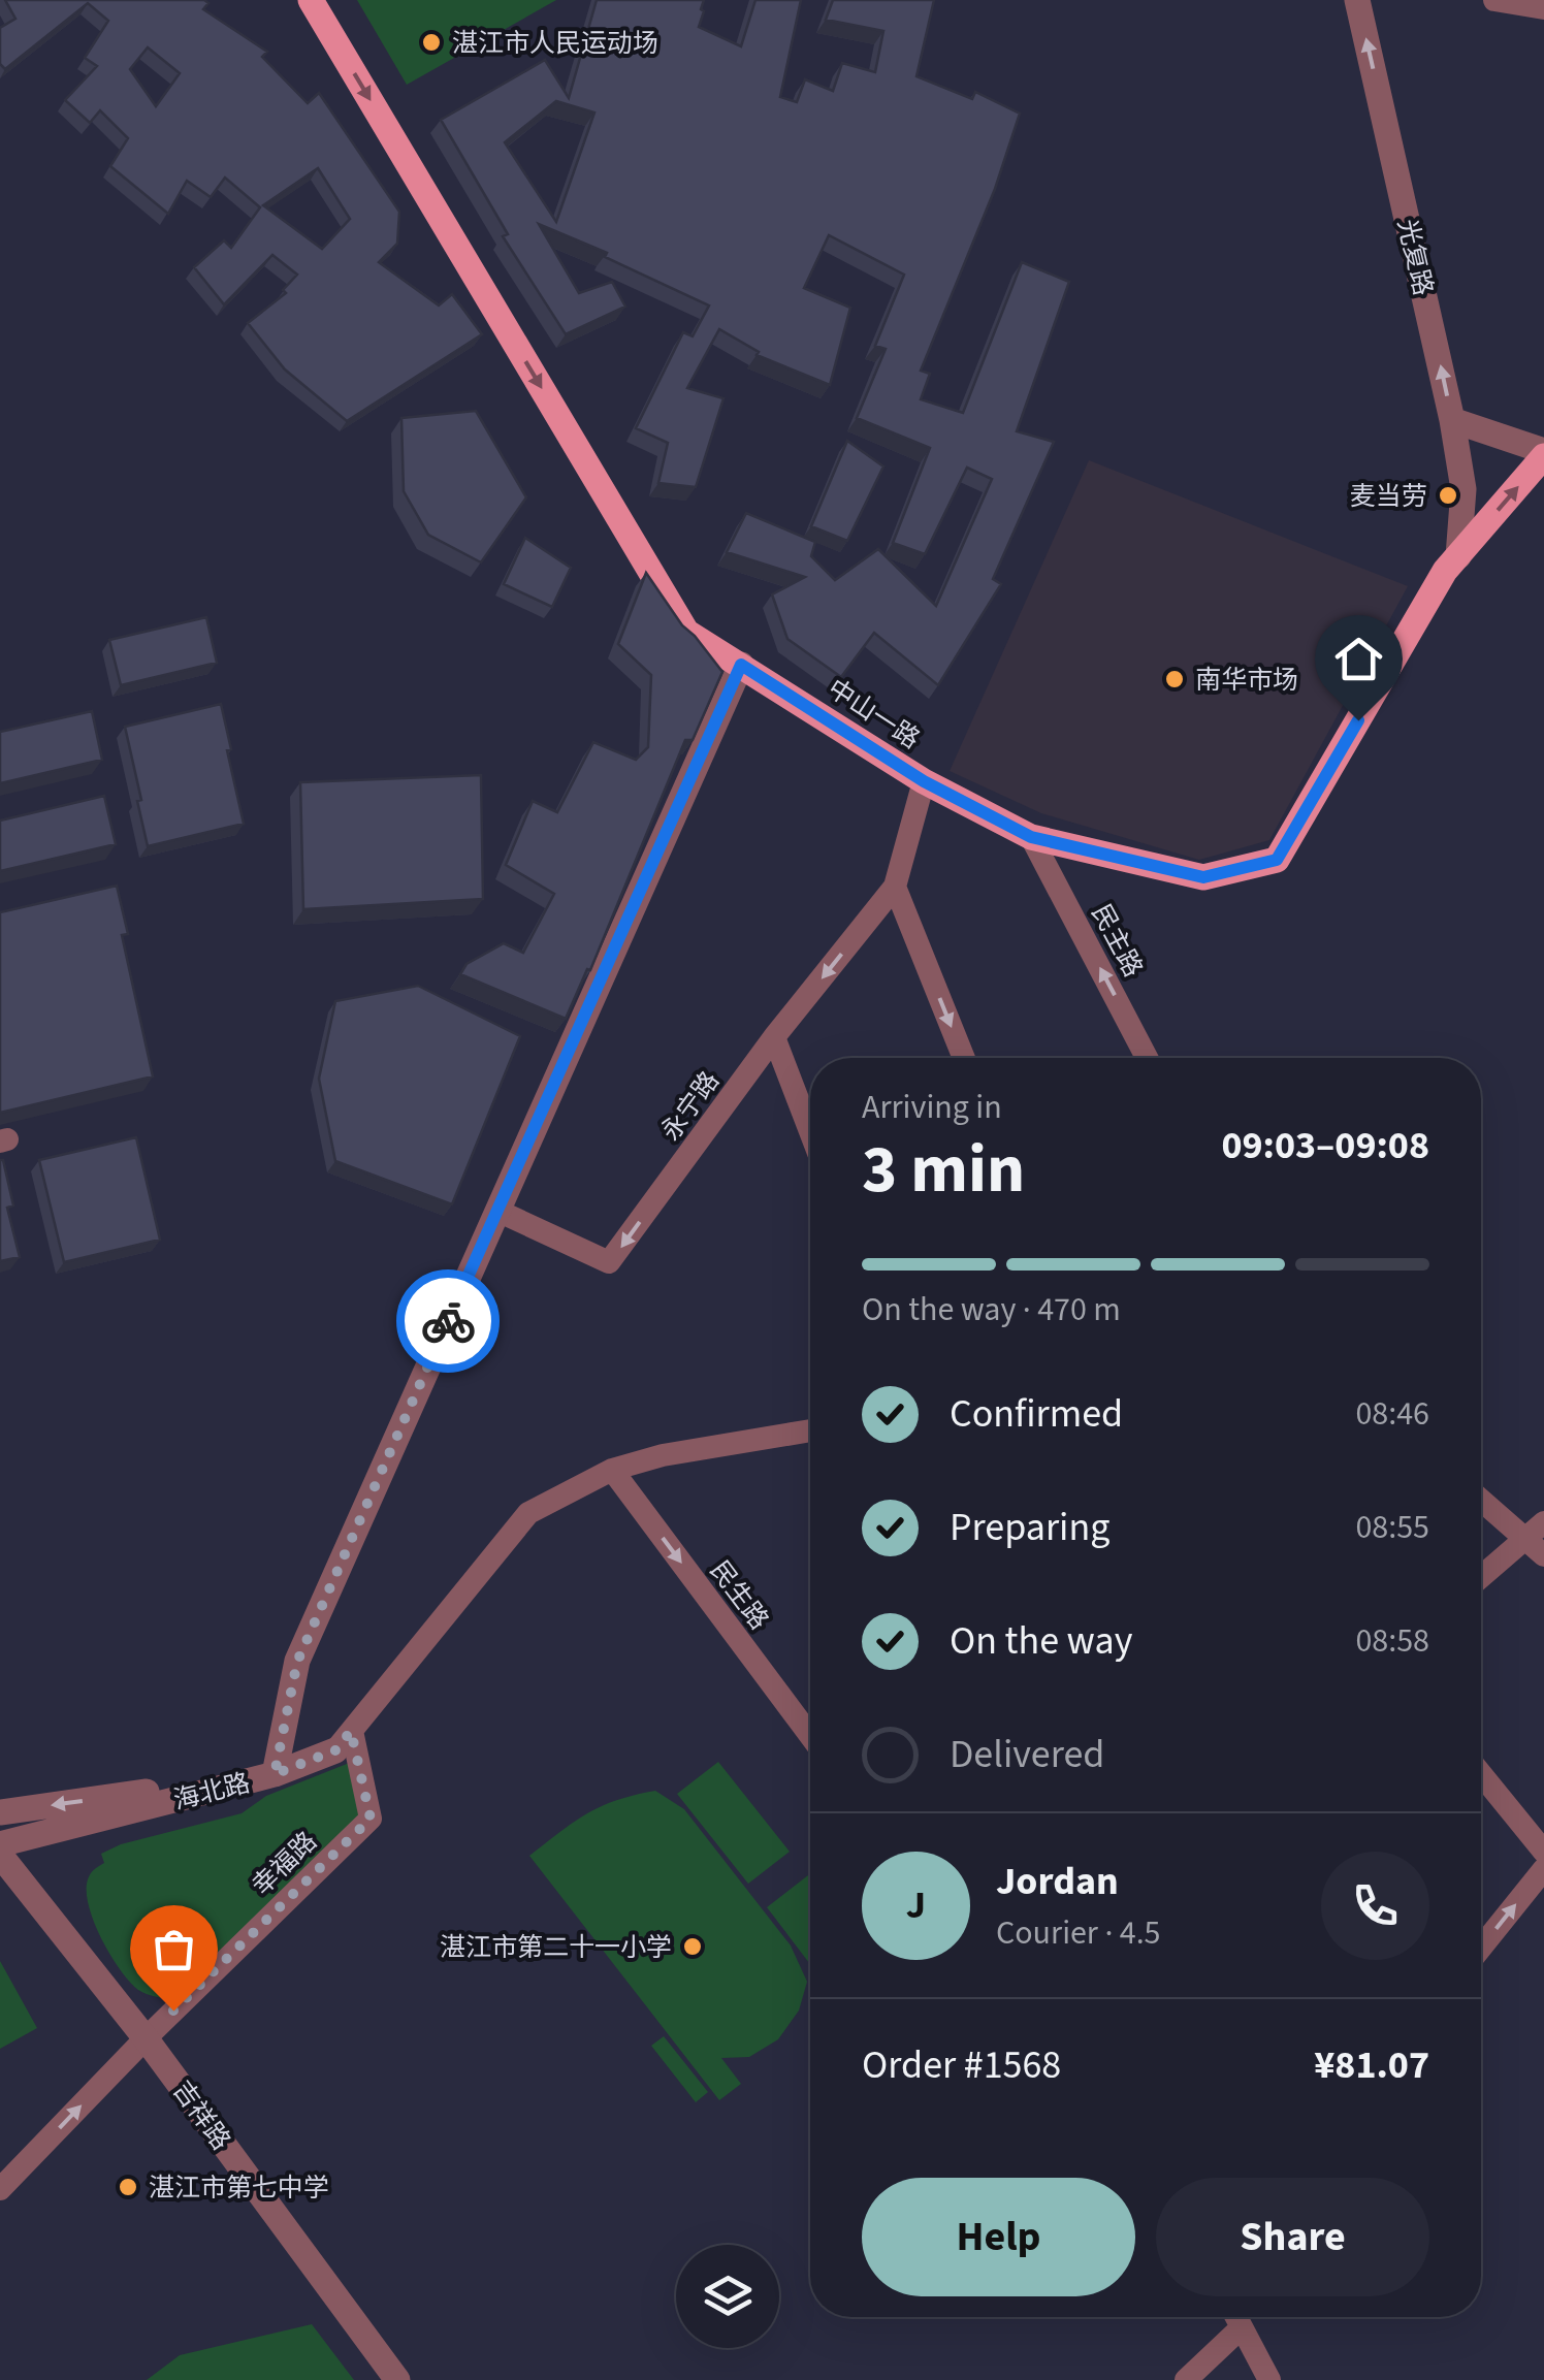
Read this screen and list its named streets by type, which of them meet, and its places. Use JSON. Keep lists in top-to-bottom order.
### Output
{
  "streets": {
    "main road": ["中山一路"],
    "street": [
      "光复路",
      "民主路",
      "永宁路",
      "民生路",
      "海北路",
      "幸福路",
      "吉祥路"
    ]
  },
  "crossings": [
    ["光复路", "中山一路"],
    ["中山一路", "民主路"],
    ["幸福路", "吉祥路"]
  ],
  "one_way": [
    "光复路",
    "中山一路",
    "永宁路",
    "民生路"
  ],
  "places": [
    "湛江市人民运动场",
    "麦当劳",
    "南华市场",
    "湛江市第二十一小学",
    "湛江市第七中学"
  ],
  "page": {
    "heading": ["3 min", "Arriving in", "09:03–09:08"],
    "panel": [
      "Jordan",
      "Courier · 4.5",
      "Order #1568",
      "¥81.07"
    ],
    "bar": "On the way · 470 m",
    "list": [
      ["Confirmed", "08:46"],
      ["Preparing", "08:55"],
      ["On the way", "08:58"],
      "Delivered"
    ],
    "round": "J",
    "buttons": ["Help", "Share"]
  }
}
